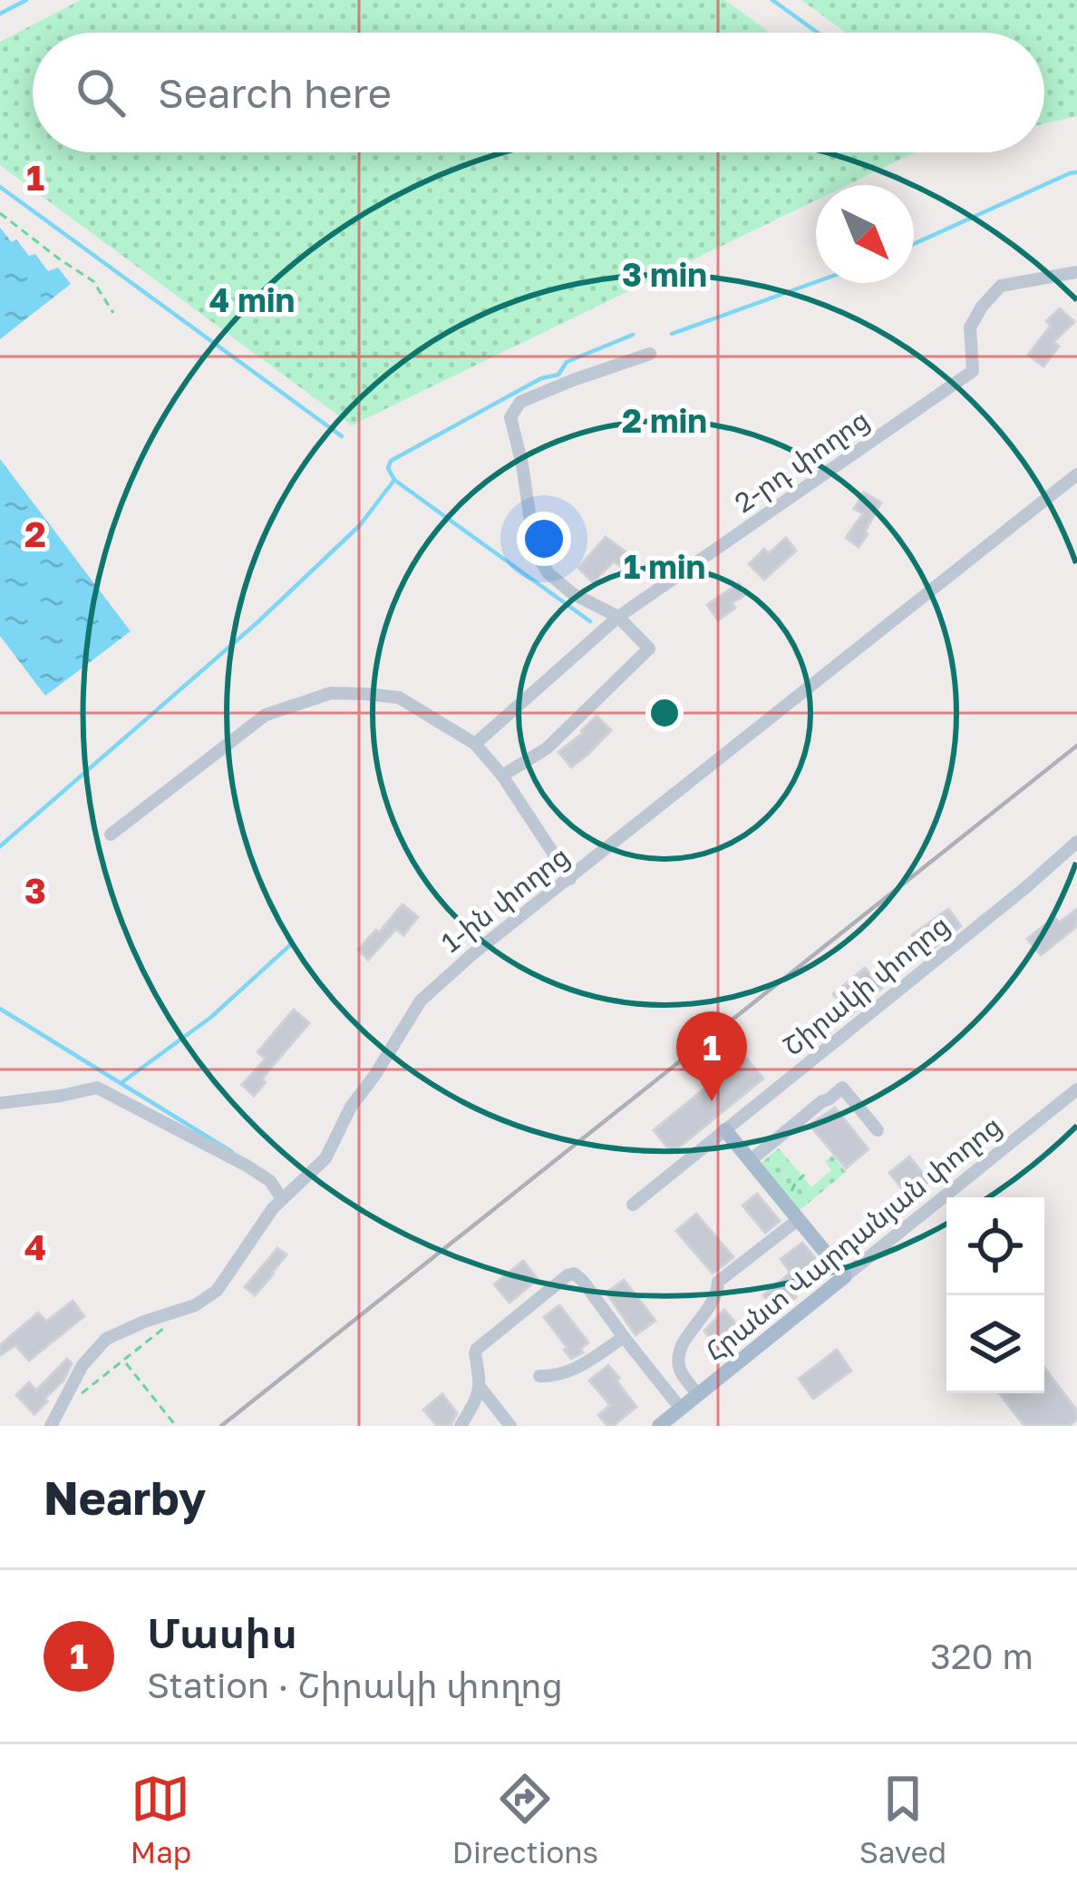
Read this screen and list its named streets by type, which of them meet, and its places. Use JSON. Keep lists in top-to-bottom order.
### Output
{
  "streets": {
    "main road": ["Հրանտ Վարդանյան փողոց"],
    "street": ["2-րդ փողոց", "1-ին փողոց", "Շիրակի փողոց"]
  },
  "north": "bottom right",
  "page": {
    "search": "Search here",
    "pins": "1",
    "heading": "Nearby",
    "list": [
      {
        "mark": "1",
        "name": "Մասիս",
        "note": "Station · Շիրակի փողոց",
        "value": "320 m"
      }
    ],
    "nav": ["Map", "Directions", "Saved"]
  },
  "grid": {
    "rows": [
      "1",
      "2",
      "3",
      "4"
    ]
  },
  "rings": [
    "3 min",
    "4 min",
    "2 min",
    "1 min"
  ]
}
